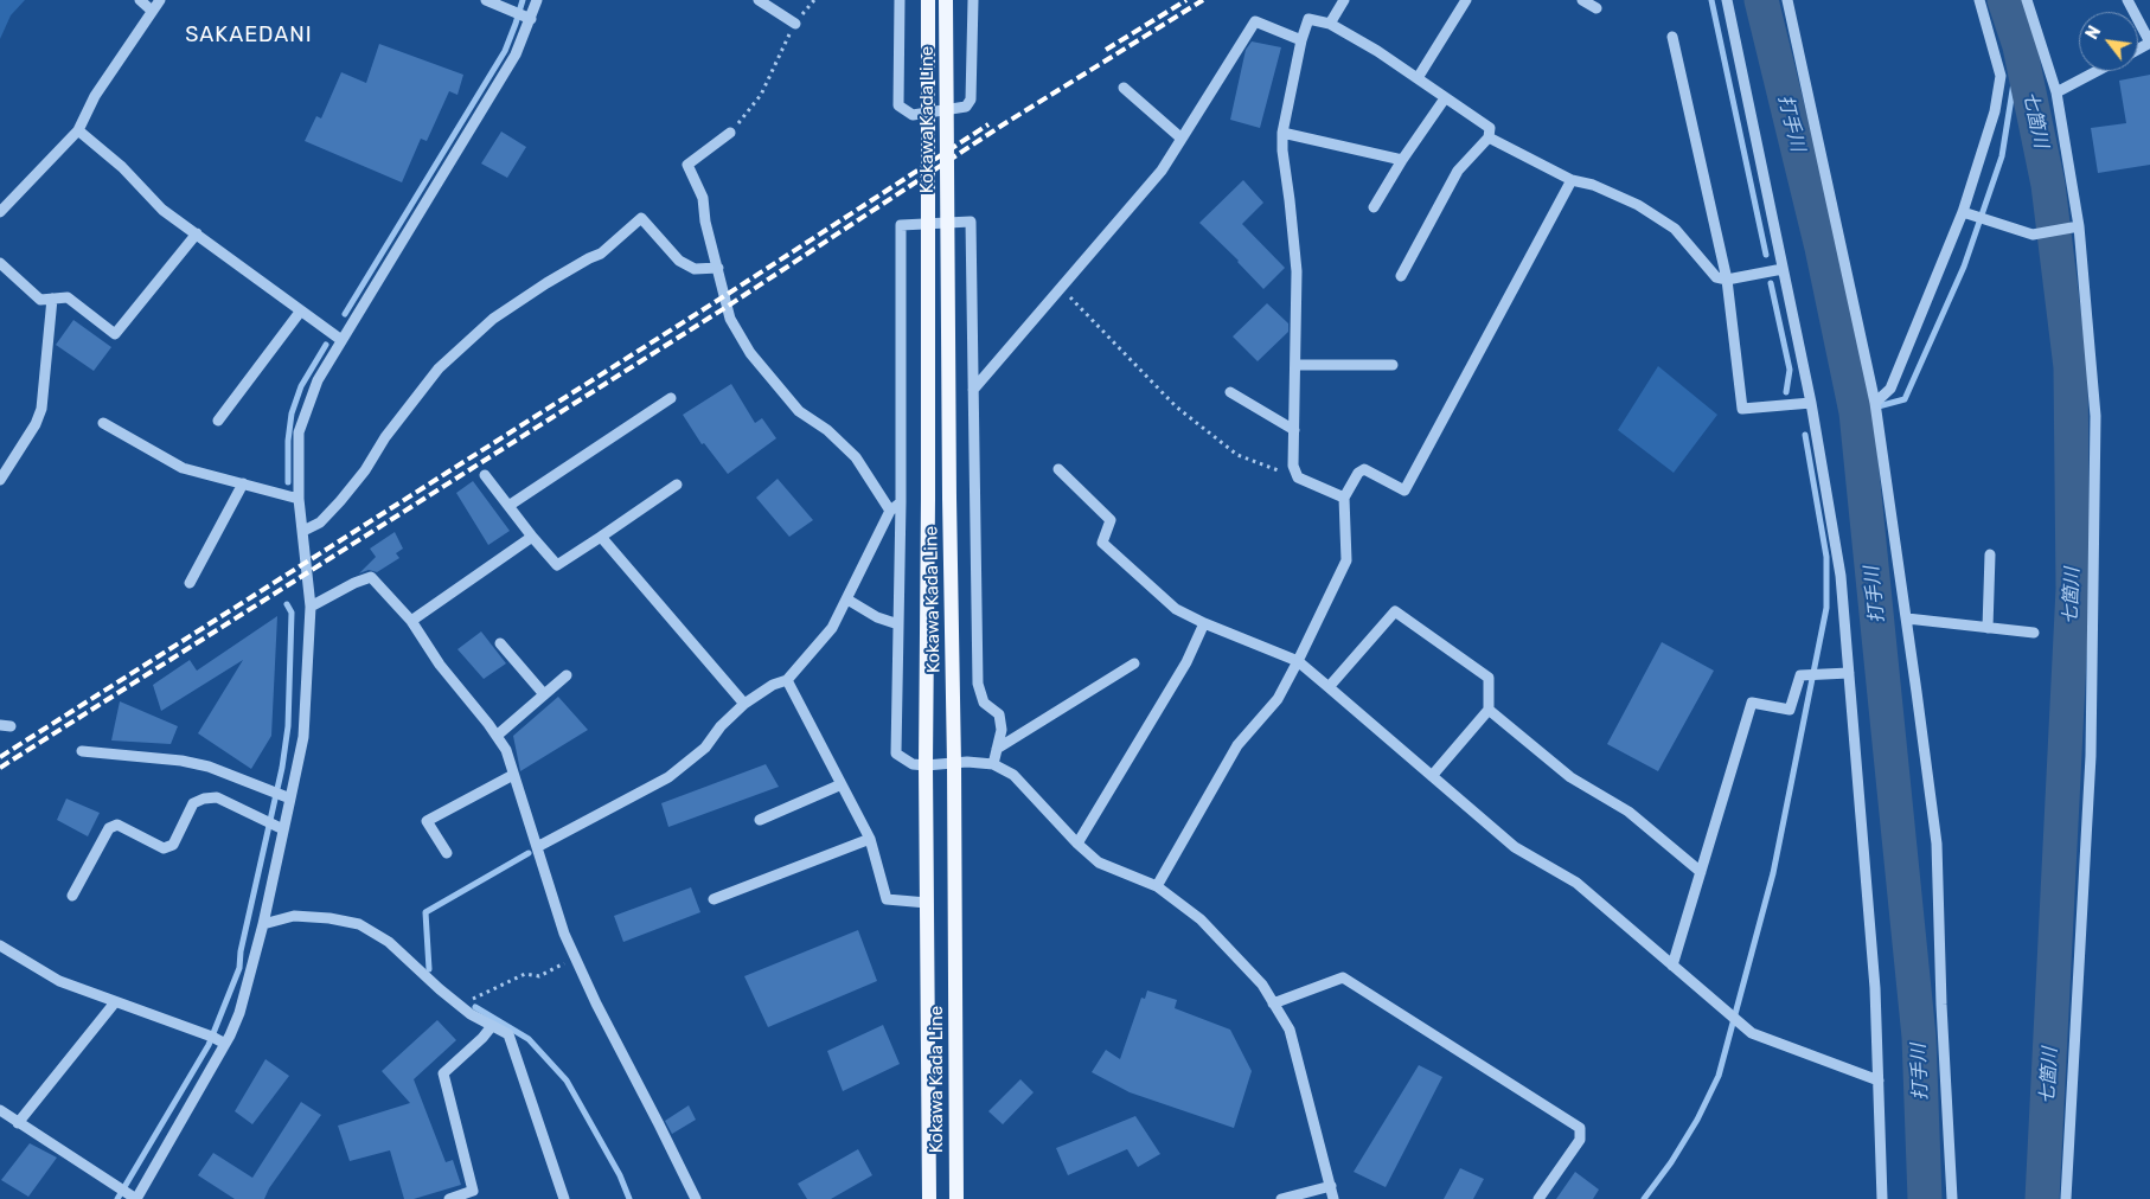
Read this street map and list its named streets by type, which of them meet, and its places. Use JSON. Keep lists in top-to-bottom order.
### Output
{
  "streets": {
    "main road": ["Kokawa Kada Line"]
  },
  "districts": ["SAKAEDANI"],
  "water": ["七箇川", "打手川"],
  "north": "top left"
}
